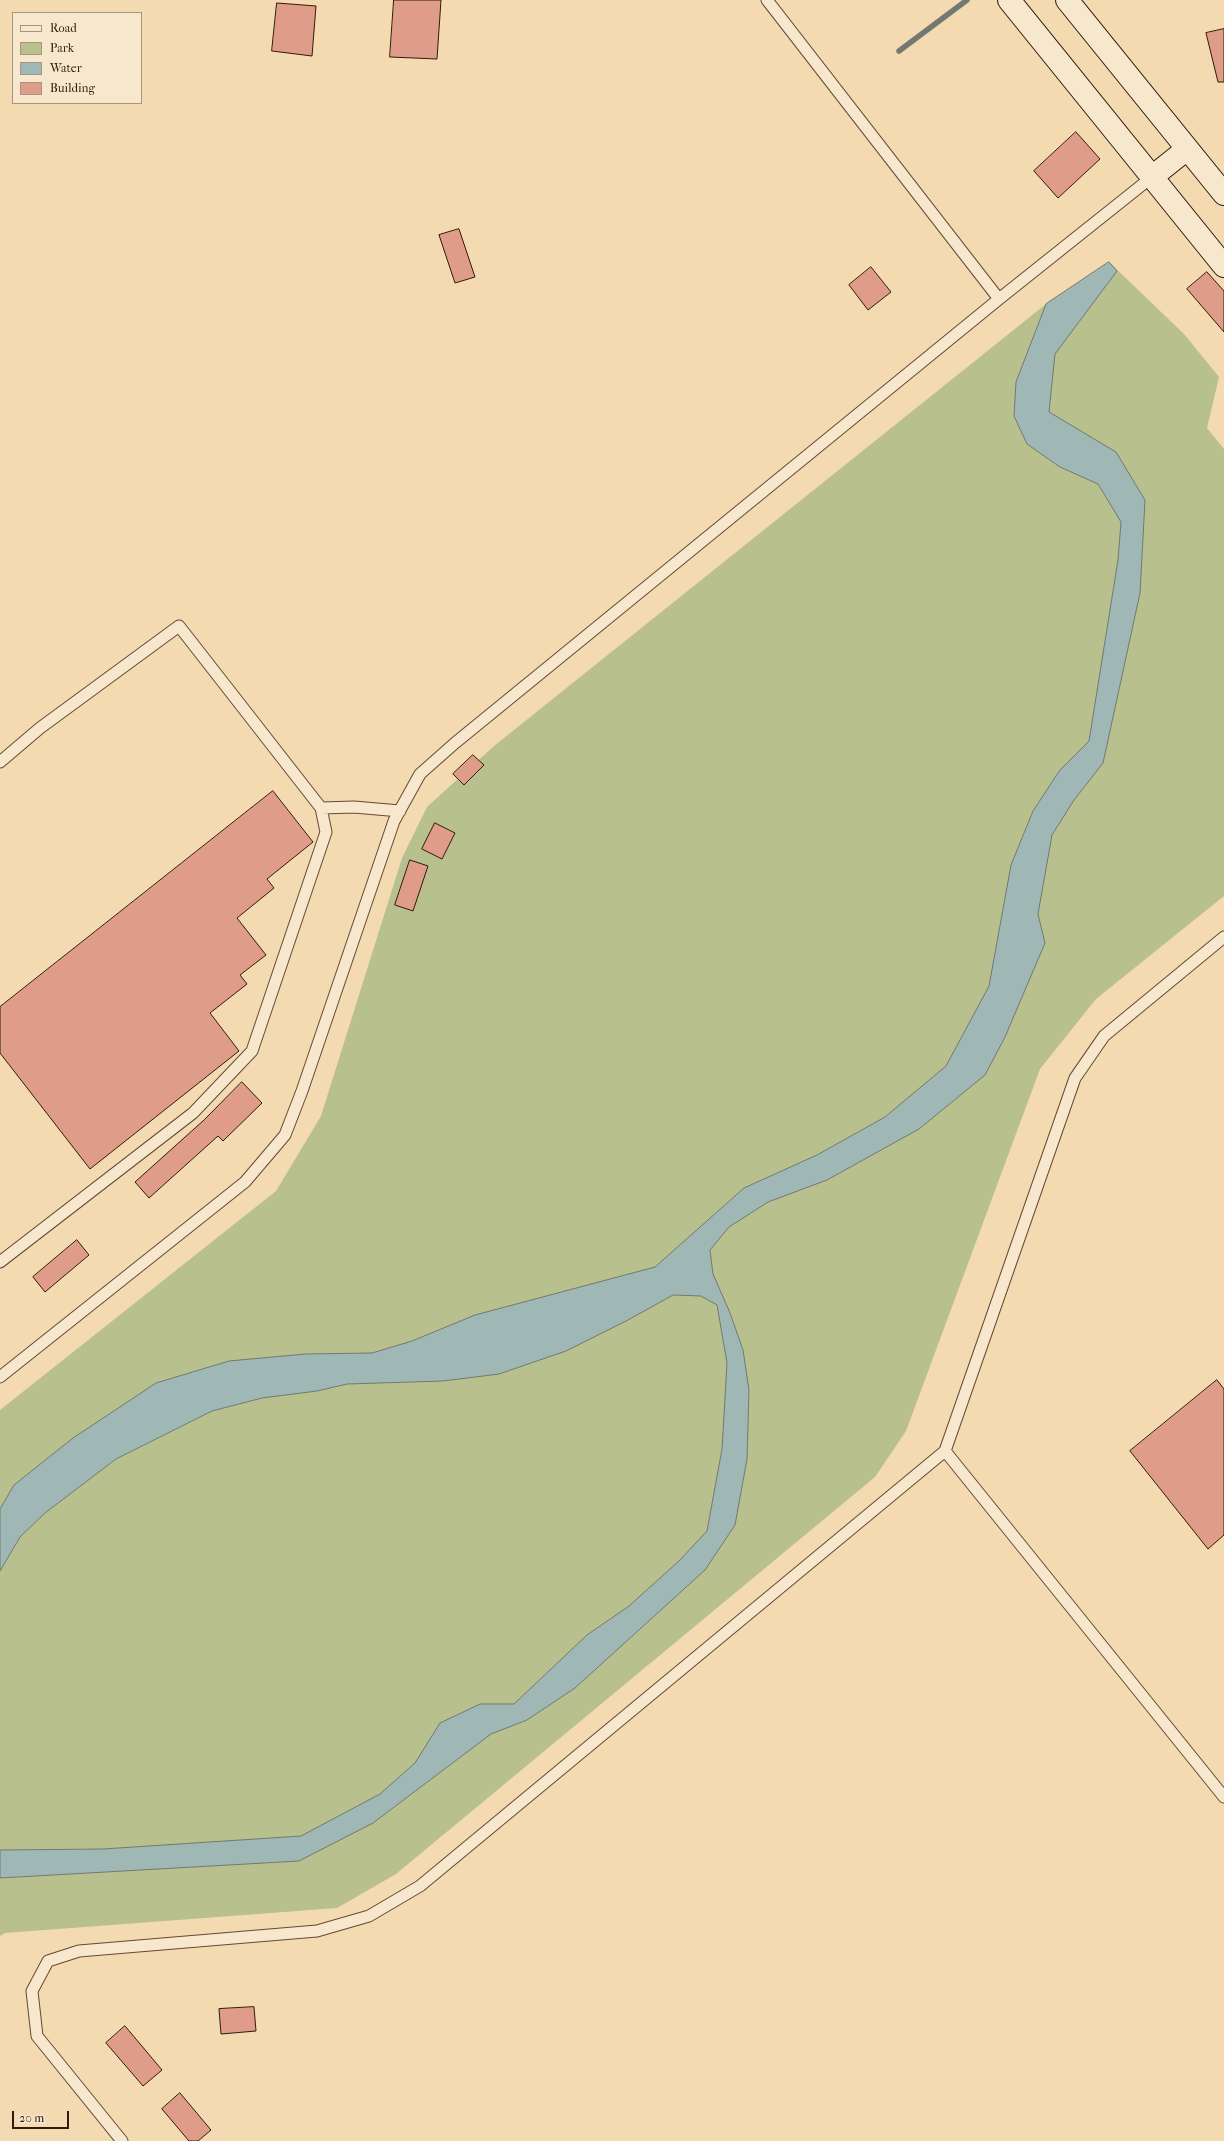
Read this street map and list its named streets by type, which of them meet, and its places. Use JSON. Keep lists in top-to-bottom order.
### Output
{
  "legend": [
    "Road",
    "Park",
    "Water",
    "Building"
  ],
  "scale_bar": "20 m"
}
